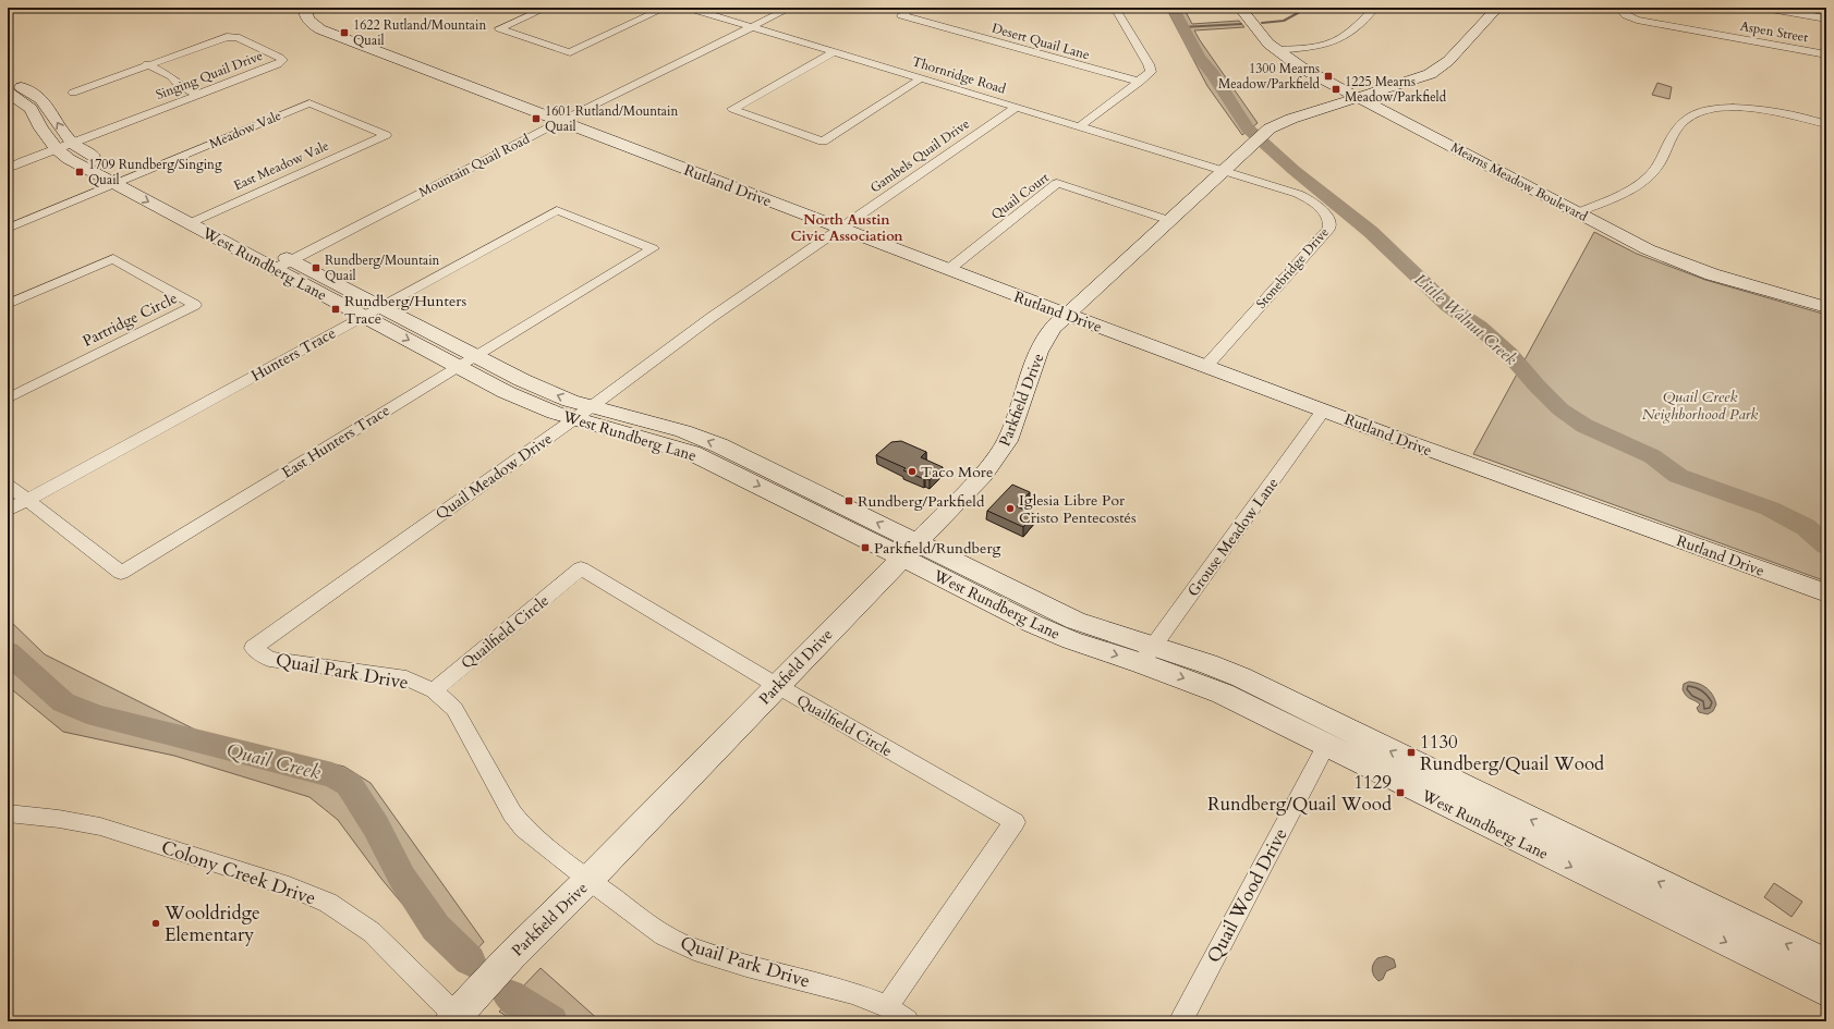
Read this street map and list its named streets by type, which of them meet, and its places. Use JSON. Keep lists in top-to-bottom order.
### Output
{
  "streets": {
    "street": [
      "Aspen Street",
      "Desert Quail Lane",
      "Singing Quail Drive",
      "Thornridge Road",
      "Meadow Vale",
      "Gambels Quail Drive",
      "East Meadow Vale",
      "Mountain Quail Road",
      "Mearns Meadow Boulevard",
      "Rutland Drive",
      "Quail Court",
      "West Rundberg Lane",
      "Stonebridge Drive",
      "Partridge Circle",
      "Hunters Trace",
      "Parkfield Drive",
      "East Hunters Trace",
      "Quail Meadow Drive",
      "Grouse Meadow Lane",
      "Quailfield Circle",
      "Quail Park Drive",
      "Colony Creek Drive",
      "Quail Wood Drive"
    ]
  },
  "crossings": [
    ["Singing Quail Drive", "West Rundberg Lane"],
    ["Thornridge Road", "Gambels Quail Drive"],
    ["Thornridge Road", "Mountain Quail Road"],
    ["Thornridge Road", "Stonebridge Drive"],
    ["Thornridge Road", "Parkfield Drive"],
    ["Meadow Vale", "East Meadow Vale"],
    ["Meadow Vale", "West Rundberg Lane"],
    ["Gambels Quail Drive", "Rutland Drive"],
    ["Gambels Quail Drive", "Quail Meadow Drive"],
    ["East Meadow Vale", "West Rundberg Lane"],
    ["Mountain Quail Road", "Rutland Drive"],
    ["Mountain Quail Road", "West Rundberg Lane"],
    ["Mearns Meadow Boulevard", "Parkfield Drive"],
    ["Rutland Drive", "Quail Court"],
    ["Rutland Drive", "Stonebridge Drive"],
    ["Rutland Drive", "Parkfield Drive"],
    ["Rutland Drive", "Quail Meadow Drive"],
    ["Rutland Drive", "Grouse Meadow Lane"],
    ["Quail Court", "Parkfield Drive"],
    ["West Rundberg Lane", "Hunters Trace"],
    ["West Rundberg Lane", "Parkfield Drive"],
    ["West Rundberg Lane", "East Hunters Trace"],
    ["West Rundberg Lane", "Quail Meadow Drive"],
    ["West Rundberg Lane", "Grouse Meadow Lane"],
    ["West Rundberg Lane", "Quail Wood Drive"],
    ["Stonebridge Drive", "Parkfield Drive"],
    ["Hunters Trace", "East Hunters Trace"],
    ["Parkfield Drive", "Quailfield Circle"],
    ["Parkfield Drive", "Quail Park Drive"],
    ["Parkfield Drive", "Colony Creek Drive"],
    ["Quail Meadow Drive", "Quail Park Drive"],
    ["Quailfield Circle", "Quail Park Drive"]
  ],
  "districts": ["North Austin Civic Association"],
  "water": ["Little Walnut Creek", "Quail Creek"],
  "parks": ["Quail Creek Neighborhood Park"],
  "places": {
    "transit": [
      "1622 Rutland/Mountain Quail",
      "1300 Mearns Meadow/Parkfield",
      "1225 Mearns Meadow/Parkfield",
      "1601 Rutland/Mountain Quail",
      "1709 Rundberg/Singing Quail",
      "Rundberg/Mountain Quail",
      "Rundberg/Hunters Trace",
      "Rundberg/Parkfield",
      "Parkfield/Rundberg",
      "1130 Rundberg/Quail Wood",
      "1129 Rundberg/Quail Wood"
    ],
    "other": ["Taco More", "Iglesia Libre Por Cristo Pentecostés", "Wooldridge Elementary"]
  }
}
